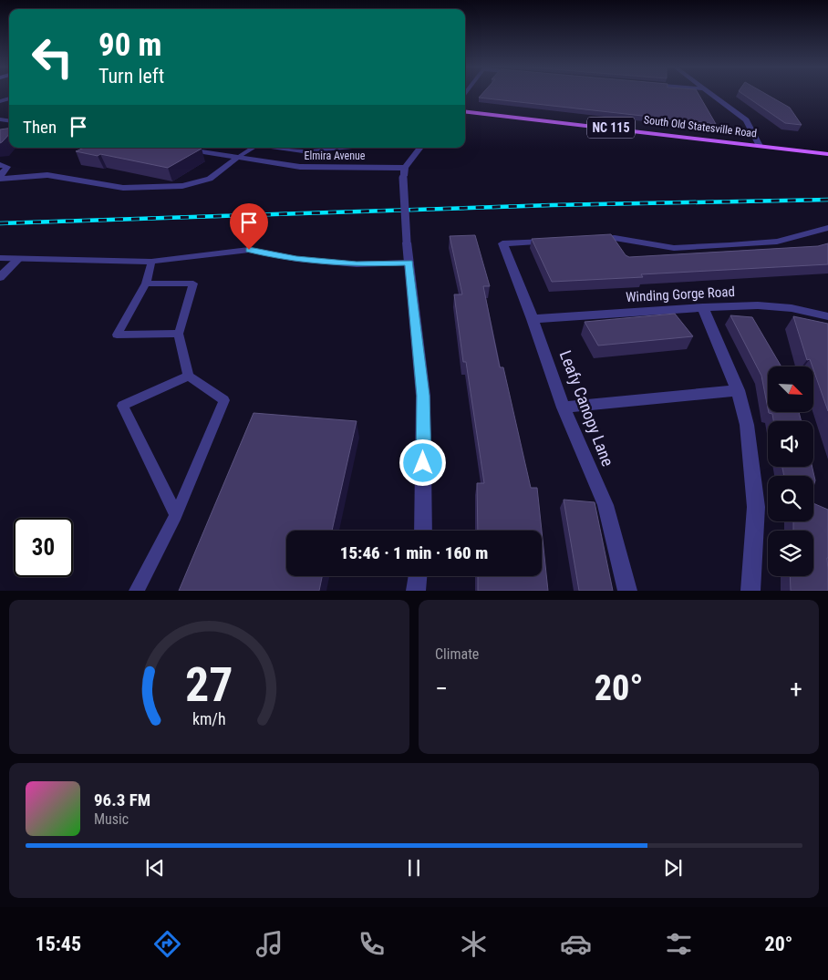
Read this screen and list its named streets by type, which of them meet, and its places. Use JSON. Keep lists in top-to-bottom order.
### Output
{
  "streets": {
    "main road": ["South Old Statesville Road", "NC 115"],
    "street": ["Elmira Avenue", "Winding Gorge Road", "Leafy Canopy Lane"]
  },
  "crossings": [
    ["Winding Gorge Road", "Leafy Canopy Lane"]
  ],
  "north": "bottom right",
  "page": {
    "turn": ["90 m", "Turn left"],
    "then": "Then",
    "limit": "30",
    "trip": "15:46 · 1 min · 160 m",
    "tile": "Climate",
    "heat": ["−", "20°", "+"],
    "song": ["96.3 FM", "Music"],
    "tabs": ["15:45", "20°"],
    "gauge": ["27", "km/h"]
  }
}
